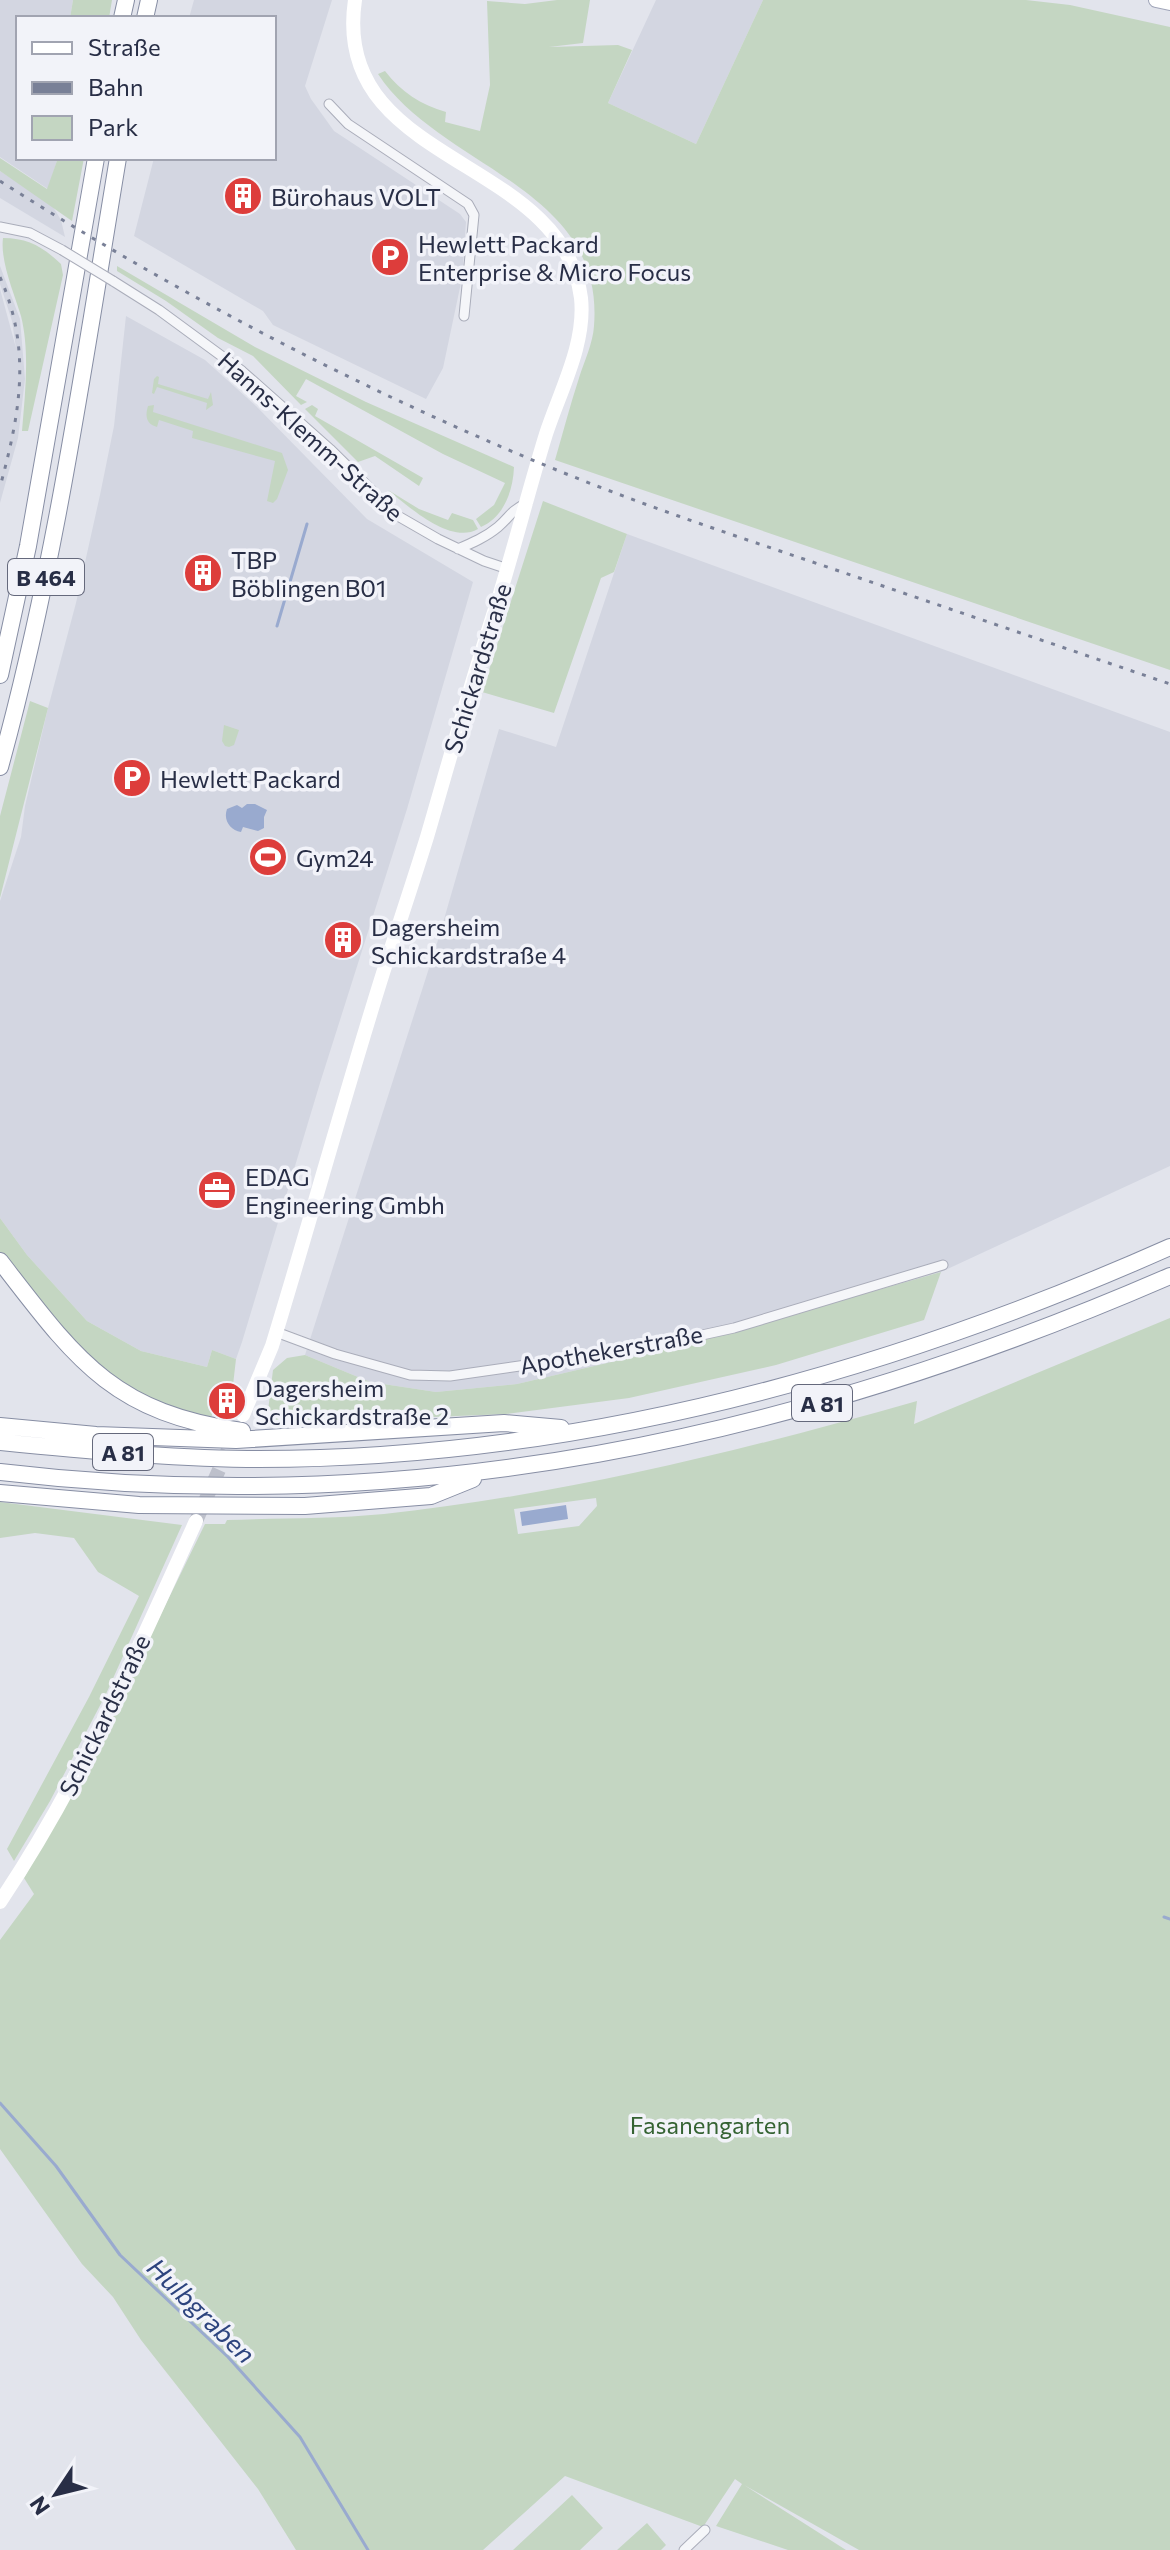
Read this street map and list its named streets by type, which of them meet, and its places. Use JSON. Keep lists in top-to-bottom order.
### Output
{
  "streets": {
    "highway": ["B 464", "A 81"],
    "street": ["Hanns-Klemm-Straße", "Schickardstraße", "Apothekerstraße"]
  },
  "crossings": [
    ["Hanns-Klemm-Straße", "Schickardstraße"],
    ["Schickardstraße", "Apothekerstraße"]
  ],
  "water": ["Hulbgraben"],
  "parks": ["Fasanengarten"],
  "places": {
    "building": [
      "Bürohaus VOLT",
      "TBP Böblingen B01",
      "Dagersheim Schickardstraße 4",
      "Dagersheim Schickardstraße 2"
    ],
    "parking": ["Hewlett Packard Enterprise & Micro Focus", "Hewlett Packard"],
    "sports": ["Gym24"],
    "office": ["EDAG Engineering Gmbh"]
  },
  "legend": ["Straße", "Bahn", "Park"],
  "north": "bottom left"
}
